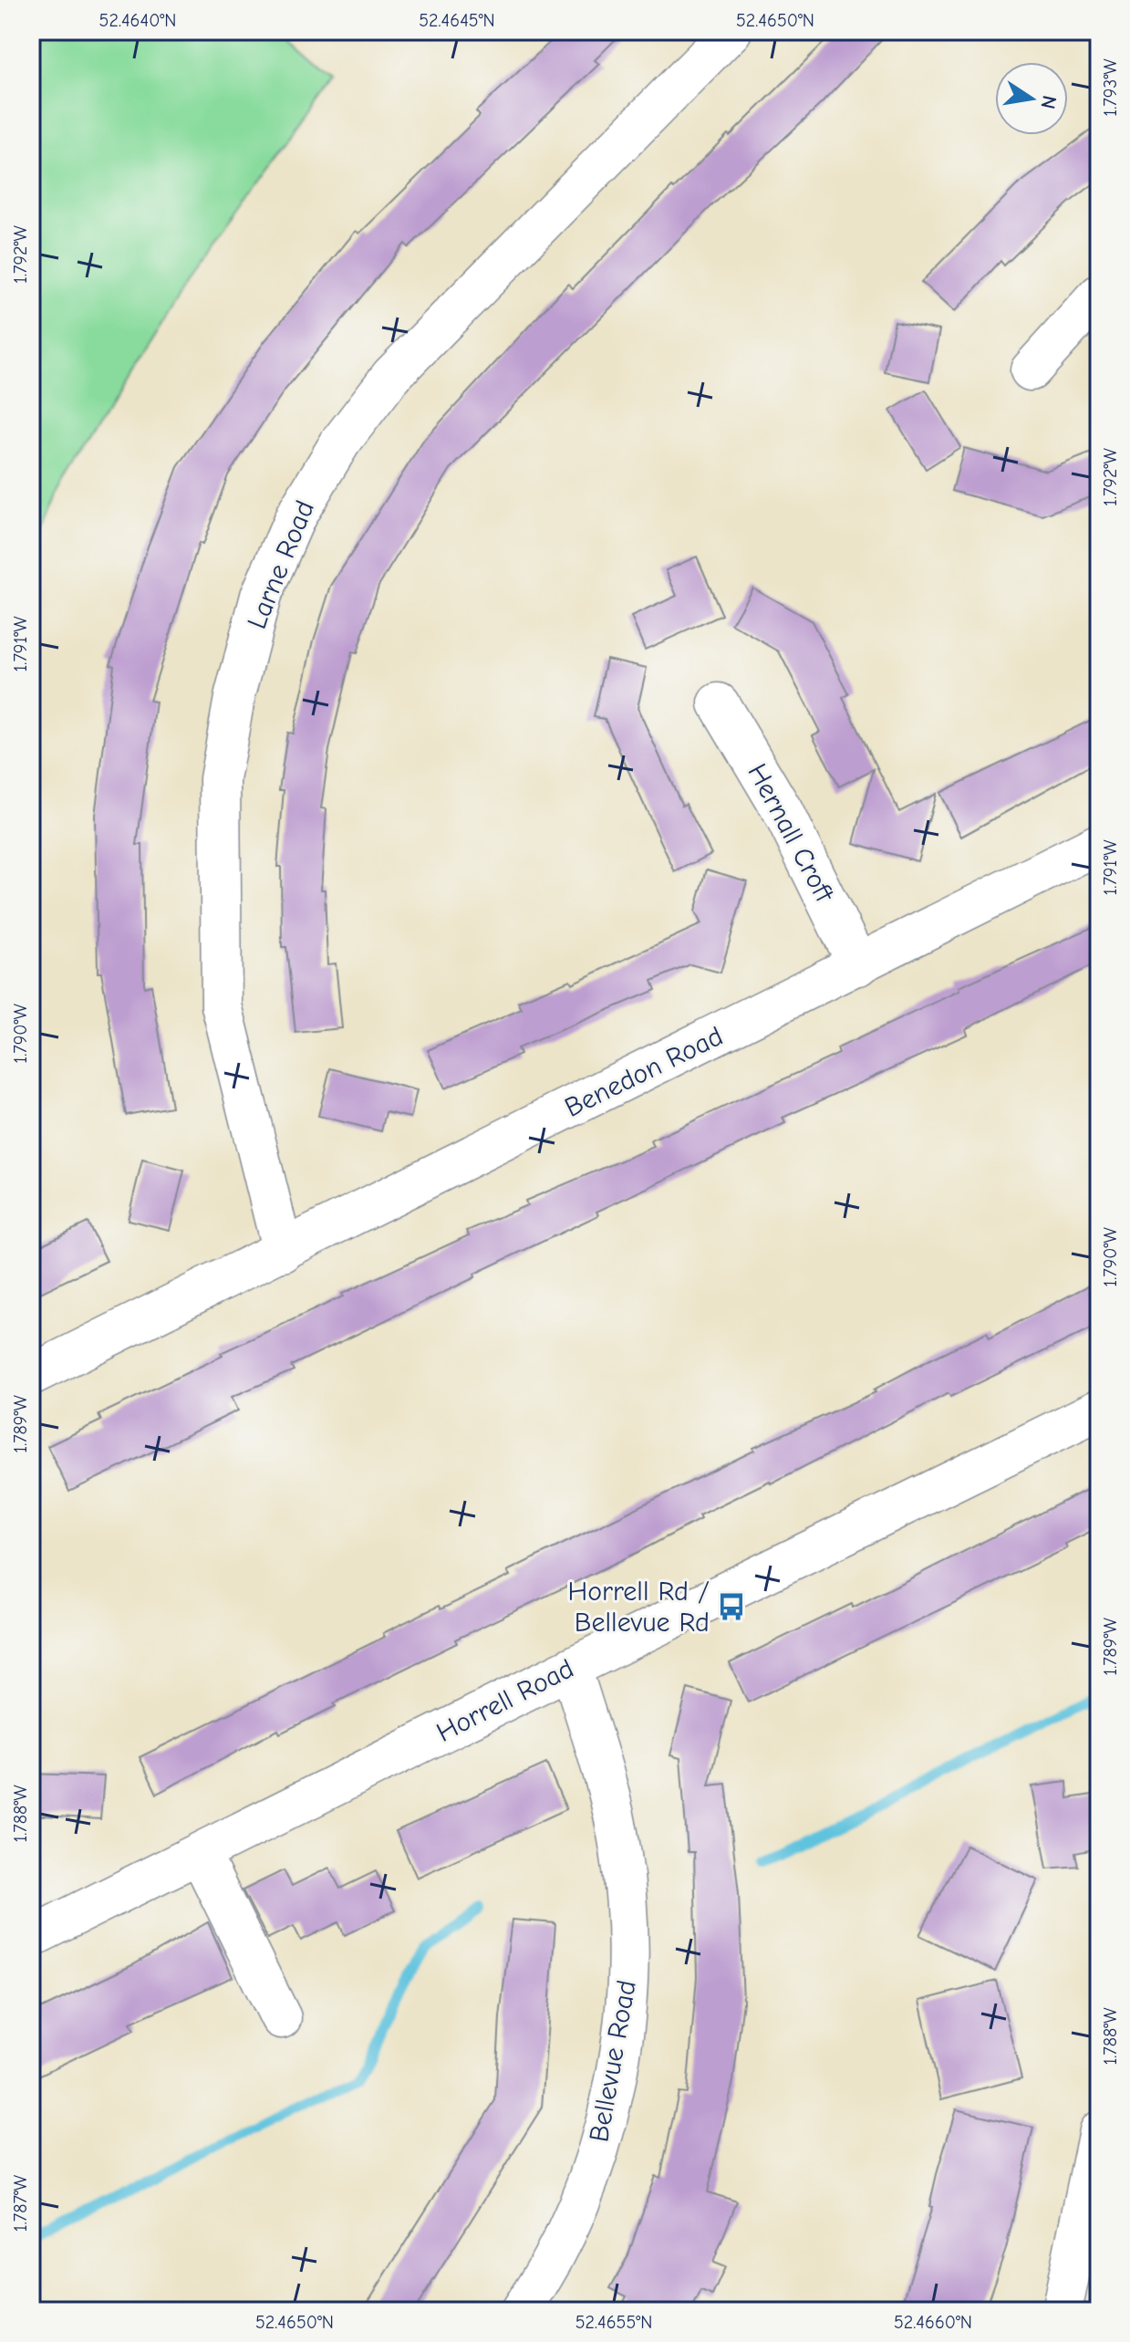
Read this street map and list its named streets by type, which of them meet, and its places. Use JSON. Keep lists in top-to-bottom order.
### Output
{
  "streets": {
    "street": [
      "Larne Road",
      "Hernall Croft",
      "Benedon Road",
      "Horrell Road",
      "Bellevue Road"
    ]
  },
  "crossings": [
    ["Larne Road", "Benedon Road"],
    ["Hernall Croft", "Benedon Road"],
    ["Horrell Road", "Bellevue Road"]
  ],
  "places": {
    "bus stop": ["Horrell Rd / Bellevue Rd"]
  },
  "north": "right",
  "coordinates": [
    "52.4640°N",
    "52.4645°N",
    "52.4650°N",
    "1.793°W",
    "1.792°W",
    "1.791°W",
    "1.790°W",
    "1.789°W",
    "1.788°W",
    "1.787°W",
    "52.4655°N",
    "52.4660°N"
  ]
}
